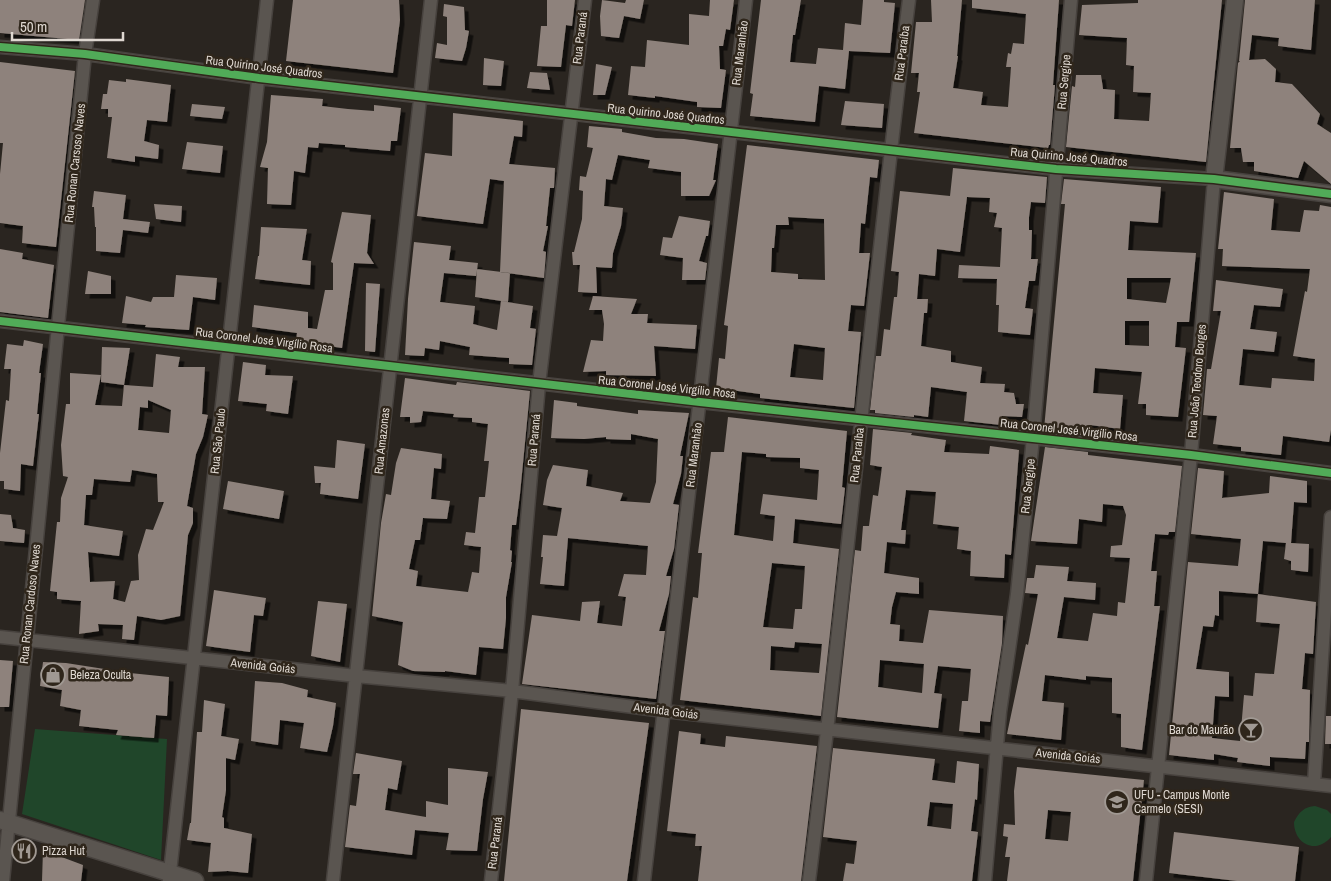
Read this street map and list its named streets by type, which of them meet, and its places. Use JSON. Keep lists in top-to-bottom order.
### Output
{
  "streets": {
    "street": [
      "Rua Paraná",
      "Rua Maranhão",
      "Rua Paraíba",
      "Rua Quirino José Quadros",
      "Rua Sergipe",
      "Rua Ronan Carsoso Naves",
      "Rua Coronel José Virgílio Rosa",
      "Rua João Teodoro Borges",
      "Rua São Paulo",
      "Rua Amazonas",
      "Rua Ronan Cardoso Naves",
      "Avenida Goiás"
    ]
  },
  "crossings": [
    ["Rua Paraná", "Rua Quirino José Quadros"],
    ["Rua Paraná", "Rua Coronel José Virgílio Rosa"],
    ["Rua Paraná", "Avenida Goiás"],
    ["Rua Maranhão", "Rua Quirino José Quadros"],
    ["Rua Maranhão", "Rua Coronel José Virgílio Rosa"],
    ["Rua Maranhão", "Avenida Goiás"],
    ["Rua Paraíba", "Rua Quirino José Quadros"],
    ["Rua Paraíba", "Rua Coronel José Virgílio Rosa"],
    ["Rua Paraíba", "Avenida Goiás"],
    ["Rua Quirino José Quadros", "Rua Sergipe"],
    ["Rua Quirino José Quadros", "Rua Ronan Carsoso Naves"],
    ["Rua Quirino José Quadros", "Rua João Teodoro Borges"],
    ["Rua Quirino José Quadros", "Rua São Paulo"],
    ["Rua Quirino José Quadros", "Rua Amazonas"],
    ["Rua Sergipe", "Rua Coronel José Virgílio Rosa"],
    ["Rua Sergipe", "Avenida Goiás"],
    ["Rua Ronan Carsoso Naves", "Rua Coronel José Virgílio Rosa"],
    ["Rua Ronan Carsoso Naves", "Rua Ronan Cardoso Naves"],
    ["Rua Coronel José Virgílio Rosa", "Rua João Teodoro Borges"],
    ["Rua Coronel José Virgílio Rosa", "Rua São Paulo"],
    ["Rua Coronel José Virgílio Rosa", "Rua Amazonas"],
    ["Rua Coronel José Virgílio Rosa", "Rua Ronan Cardoso Naves"],
    ["Rua João Teodoro Borges", "Avenida Goiás"],
    ["Rua São Paulo", "Avenida Goiás"],
    ["Rua Amazonas", "Avenida Goiás"],
    ["Rua Ronan Cardoso Naves", "Avenida Goiás"]
  ],
  "places": {
    "shop": ["Beleza Oculta"],
    "bar": ["Bar do Maurão"],
    "school or university": ["UFU - Campus Monte Carmelo (SESI)"],
    "restaurant": ["Pizza Hut"]
  },
  "scale_bar": "50 m"
}
